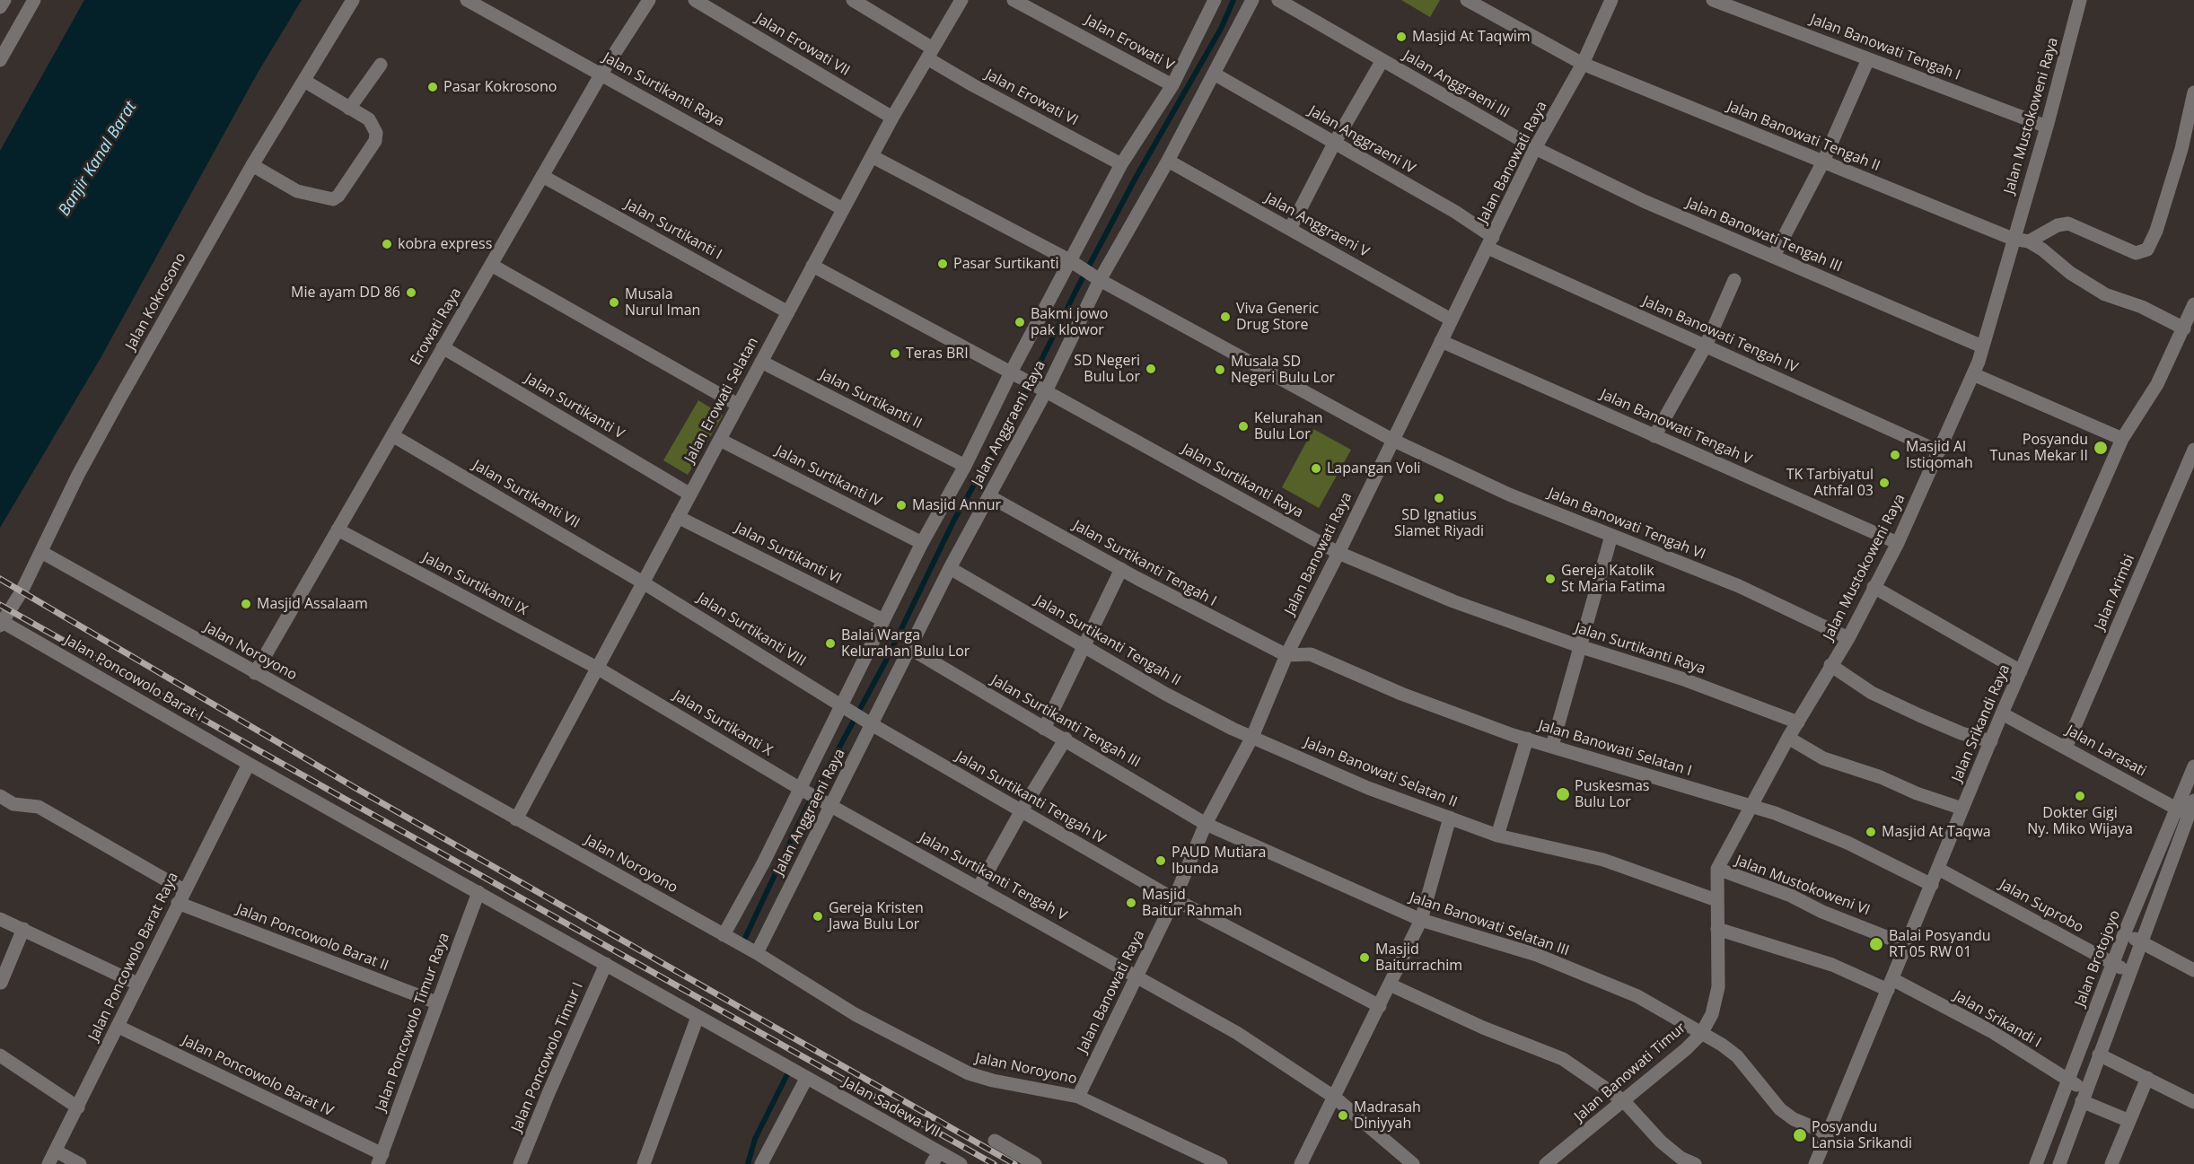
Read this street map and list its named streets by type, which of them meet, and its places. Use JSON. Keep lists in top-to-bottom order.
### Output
{
  "streets": {
    "street": [
      "Jalan Erowati V",
      "Jalan Erowati VII",
      "Jalan Banowati Tengah I",
      "Jalan Anggraeni III",
      "Jalan Surtikanti Raya",
      "Jalan Erowati VI",
      "Jalan Mustokoweni Raya",
      "Jalan Banowati Tengah II",
      "Jalan Anggraeni IV",
      "Jalan Banowati Raya",
      "Jalan Anggraeni V",
      "Jalan Surtikanti I",
      "Jalan Banowati Tengah III",
      "Jalan Kokrosono",
      "Erowati Raya",
      "Jalan Banowati Tengah IV",
      "Jalan Surtikanti II",
      "Jalan Erowati Selatan",
      "Jalan Surtikanti V",
      "Jalan Anggraeni Raya",
      "Jalan Banowati Tengah V",
      "Jalan Surtikanti IV",
      "Jalan Surtikanti VII",
      "Jalan Banowati Tengah VI",
      "Jalan Surtikanti VI",
      "Jalan Surtikanti Tengah I",
      "Jalan Surtikanti IX",
      "Jalan Arimbi",
      "Jalan Surtikanti VIII",
      "Jalan Surtikanti Tengah II",
      "Jalan Noroyono",
      "Jalan Poncowolo Barat I",
      "Jalan Surtikanti Tengah III",
      "Jalan Surtikanti X",
      "Jalan Srikandi Raya",
      "Jalan Banowati Selatan I",
      "Jalan Larasati",
      "Jalan Banowati Selatan II",
      "Jalan Surtikanti Tengah IV",
      "Jalan Surtikanti Tengah V",
      "Jalan Mustokoweni VI",
      "Jalan Suprobo",
      "Jalan Banowati Selatan III",
      "Jalan Poncowolo Barat II",
      "Jalan Poncowolo Barat Raya",
      "Jalan Brotojoyo",
      "Jalan Srikandi I",
      "Jalan Poncowolo Timur Raya",
      "Jalan Poncowolo Timur I",
      "Jalan Banowati Timur",
      "Jalan Poncowolo Barat IV",
      "Jalan Sadewa VII"
    ]
  },
  "crossings": [
    ["Jalan Erowati V", "Jalan Anggraeni Raya"],
    ["Jalan Erowati VII", "Jalan Erowati Selatan"],
    ["Jalan Banowati Tengah I", "Jalan Mustokoweni Raya"],
    ["Jalan Anggraeni III", "Jalan Banowati Raya"],
    ["Jalan Anggraeni III", "Jalan Banowati Tengah III"],
    ["Jalan Surtikanti Raya", "Jalan Mustokoweni Raya"],
    ["Jalan Surtikanti Raya", "Jalan Banowati Raya"],
    ["Jalan Surtikanti Raya", "Erowati Raya"],
    ["Jalan Surtikanti Raya", "Jalan Erowati Selatan"],
    ["Jalan Surtikanti Raya", "Jalan Anggraeni Raya"],
    ["Jalan Surtikanti Raya", "Jalan Banowati Timur"],
    ["Jalan Erowati VI", "Jalan Erowati Selatan"],
    ["Jalan Erowati VI", "Jalan Anggraeni Raya"],
    ["Jalan Mustokoweni Raya", "Jalan Banowati Tengah II"],
    ["Jalan Mustokoweni Raya", "Jalan Banowati Tengah III"],
    ["Jalan Mustokoweni Raya", "Jalan Banowati Tengah IV"],
    ["Jalan Mustokoweni Raya", "Jalan Banowati Tengah V"],
    ["Jalan Mustokoweni Raya", "Jalan Banowati Tengah VI"],
    ["Jalan Mustokoweni Raya", "Jalan Banowati Timur"],
    ["Jalan Banowati Tengah II", "Jalan Banowati Raya"],
    ["Jalan Anggraeni IV", "Jalan Banowati Raya"],
    ["Jalan Anggraeni IV", "Jalan Banowati Tengah IV"],
    ["Jalan Anggraeni IV", "Jalan Anggraeni Raya"],
    ["Jalan Banowati Raya", "Jalan Anggraeni V"],
    ["Jalan Banowati Raya", "Jalan Banowati Tengah III"],
    ["Jalan Banowati Raya", "Jalan Banowati Tengah IV"],
    ["Jalan Banowati Raya", "Jalan Banowati Tengah V"],
    ["Jalan Banowati Raya", "Jalan Banowati Tengah VI"],
    ["Jalan Banowati Raya", "Jalan Surtikanti Tengah I"],
    ["Jalan Banowati Raya", "Jalan Surtikanti Tengah II"],
    ["Jalan Banowati Raya", "Jalan Noroyono"],
    ["Jalan Banowati Raya", "Jalan Surtikanti Tengah III"],
    ["Jalan Banowati Raya", "Jalan Banowati Selatan I"],
    ["Jalan Banowati Raya", "Jalan Banowati Selatan II"],
    ["Jalan Banowati Raya", "Jalan Surtikanti Tengah IV"],
    ["Jalan Banowati Raya", "Jalan Surtikanti Tengah V"],
    ["Jalan Banowati Raya", "Jalan Banowati Selatan III"],
    ["Jalan Anggraeni V", "Jalan Anggraeni Raya"],
    ["Jalan Surtikanti I", "Erowati Raya"],
    ["Jalan Surtikanti I", "Jalan Erowati Selatan"],
    ["Jalan Kokrosono", "Jalan Noroyono"],
    ["Jalan Kokrosono", "Jalan Poncowolo Barat I"],
    ["Erowati Raya", "Jalan Surtikanti V"],
    ["Erowati Raya", "Jalan Surtikanti VII"],
    ["Erowati Raya", "Jalan Surtikanti IX"],
    ["Erowati Raya", "Jalan Noroyono"],
    ["Jalan Surtikanti II", "Jalan Erowati Selatan"],
    ["Jalan Surtikanti II", "Jalan Anggraeni Raya"],
    ["Jalan Erowati Selatan", "Jalan Surtikanti V"],
    ["Jalan Erowati Selatan", "Jalan Surtikanti IV"],
    ["Jalan Erowati Selatan", "Jalan Surtikanti VII"],
    ["Jalan Erowati Selatan", "Jalan Surtikanti VI"],
    ["Jalan Erowati Selatan", "Jalan Surtikanti IX"],
    ["Jalan Erowati Selatan", "Jalan Surtikanti VIII"],
    ["Jalan Erowati Selatan", "Jalan Noroyono"],
    ["Jalan Erowati Selatan", "Jalan Surtikanti X"],
    ["Jalan Anggraeni Raya", "Jalan Surtikanti IV"],
    ["Jalan Anggraeni Raya", "Jalan Surtikanti VI"],
    ["Jalan Anggraeni Raya", "Jalan Surtikanti Tengah I"],
    ["Jalan Anggraeni Raya", "Jalan Surtikanti VIII"],
    ["Jalan Anggraeni Raya", "Jalan Surtikanti Tengah II"],
    ["Jalan Anggraeni Raya", "Jalan Noroyono"],
    ["Jalan Anggraeni Raya", "Jalan Surtikanti Tengah III"],
    ["Jalan Anggraeni Raya", "Jalan Surtikanti X"],
    ["Jalan Anggraeni Raya", "Jalan Surtikanti Tengah IV"],
    ["Jalan Anggraeni Raya", "Jalan Surtikanti Tengah V"],
    ["Jalan Surtikanti VII", "Jalan Surtikanti VIII"],
    ["Jalan Surtikanti Tengah I", "Jalan Banowati Selatan I"],
    ["Jalan Surtikanti IX", "Jalan Surtikanti X"],
    ["Jalan Arimbi", "Jalan Larasati"],
    ["Jalan Surtikanti VIII", "Jalan Surtikanti Tengah IV"],
    ["Jalan Surtikanti Tengah II", "Jalan Banowati Selatan II"],
    ["Jalan Poncowolo Barat I", "Jalan Poncowolo Barat Raya"],
    ["Jalan Surtikanti Tengah III", "Jalan Banowati Selatan III"],
    ["Jalan Surtikanti X", "Jalan Surtikanti Tengah V"],
    ["Jalan Srikandi Raya", "Jalan Banowati Selatan I"],
    ["Jalan Srikandi Raya", "Jalan Larasati"],
    ["Jalan Srikandi Raya", "Jalan Mustokoweni VI"],
    ["Jalan Srikandi Raya", "Jalan Suprobo"],
    ["Jalan Srikandi Raya", "Jalan Banowati Selatan III"],
    ["Jalan Srikandi Raya", "Jalan Srikandi I"],
    ["Jalan Banowati Selatan I", "Jalan Banowati Timur"],
    ["Jalan Larasati", "Jalan Brotojoyo"],
    ["Jalan Banowati Selatan II", "Jalan Banowati Timur"],
    ["Jalan Mustokoweni VI", "Jalan Banowati Timur"],
    ["Jalan Suprobo", "Jalan Brotojoyo"],
    ["Jalan Banowati Selatan III", "Jalan Banowati Timur"],
    ["Jalan Poncowolo Barat II", "Jalan Poncowolo Barat Raya"],
    ["Jalan Poncowolo Barat II", "Jalan Poncowolo Timur Raya"],
    ["Jalan Poncowolo Barat Raya", "Jalan Poncowolo Barat IV"],
    ["Jalan Brotojoyo", "Jalan Srikandi I"],
    ["Jalan Srikandi I", "Jalan Banowati Timur"],
    ["Jalan Poncowolo Timur Raya", "Jalan Poncowolo Barat IV"]
  ],
  "water": ["Banjir Kanal Barat"],
  "places": [
    "Masjid At Taqwim",
    "Pasar Kokrosono",
    "kobra express",
    "Pasar Surtikanti",
    "Mie ayam DD 86",
    "Musala Nurul Iman",
    "Viva Generic Drug Store",
    "Bakmi jowo pak klowor",
    "Teras BRI",
    "SD Negeri Bulu Lor",
    "Musala SD Negeri Bulu Lor",
    "Kelurahan Bulu Lor",
    "Posyandu Tunas Mekar II",
    "Masjid Al Istiqomah",
    "Lapangan Voli",
    "TK Tarbiyatul Athfal 03",
    "SD Ignatius Slamet Riyadi",
    "Masjid Annur",
    "Gereja Katolik St Maria Fatima",
    "Masjid Assalaam",
    "Balai Warga Kelurahan Bulu Lor",
    "Puskesmas Bulu Lor",
    "Dokter Gigi Ny. Miko Wijaya",
    "Masjid At Taqwa",
    "PAUD Mutiara Ibunda",
    "Masjid Baitur Rahmah",
    "Gereja Kristen Jawa Bulu Lor",
    "Balai Posyandu RT 05 RW 01",
    "Masjid Baiturrachim",
    "Madrasah Diniyyah",
    "Posyandu Lansia Srikandi"
  ]
}
